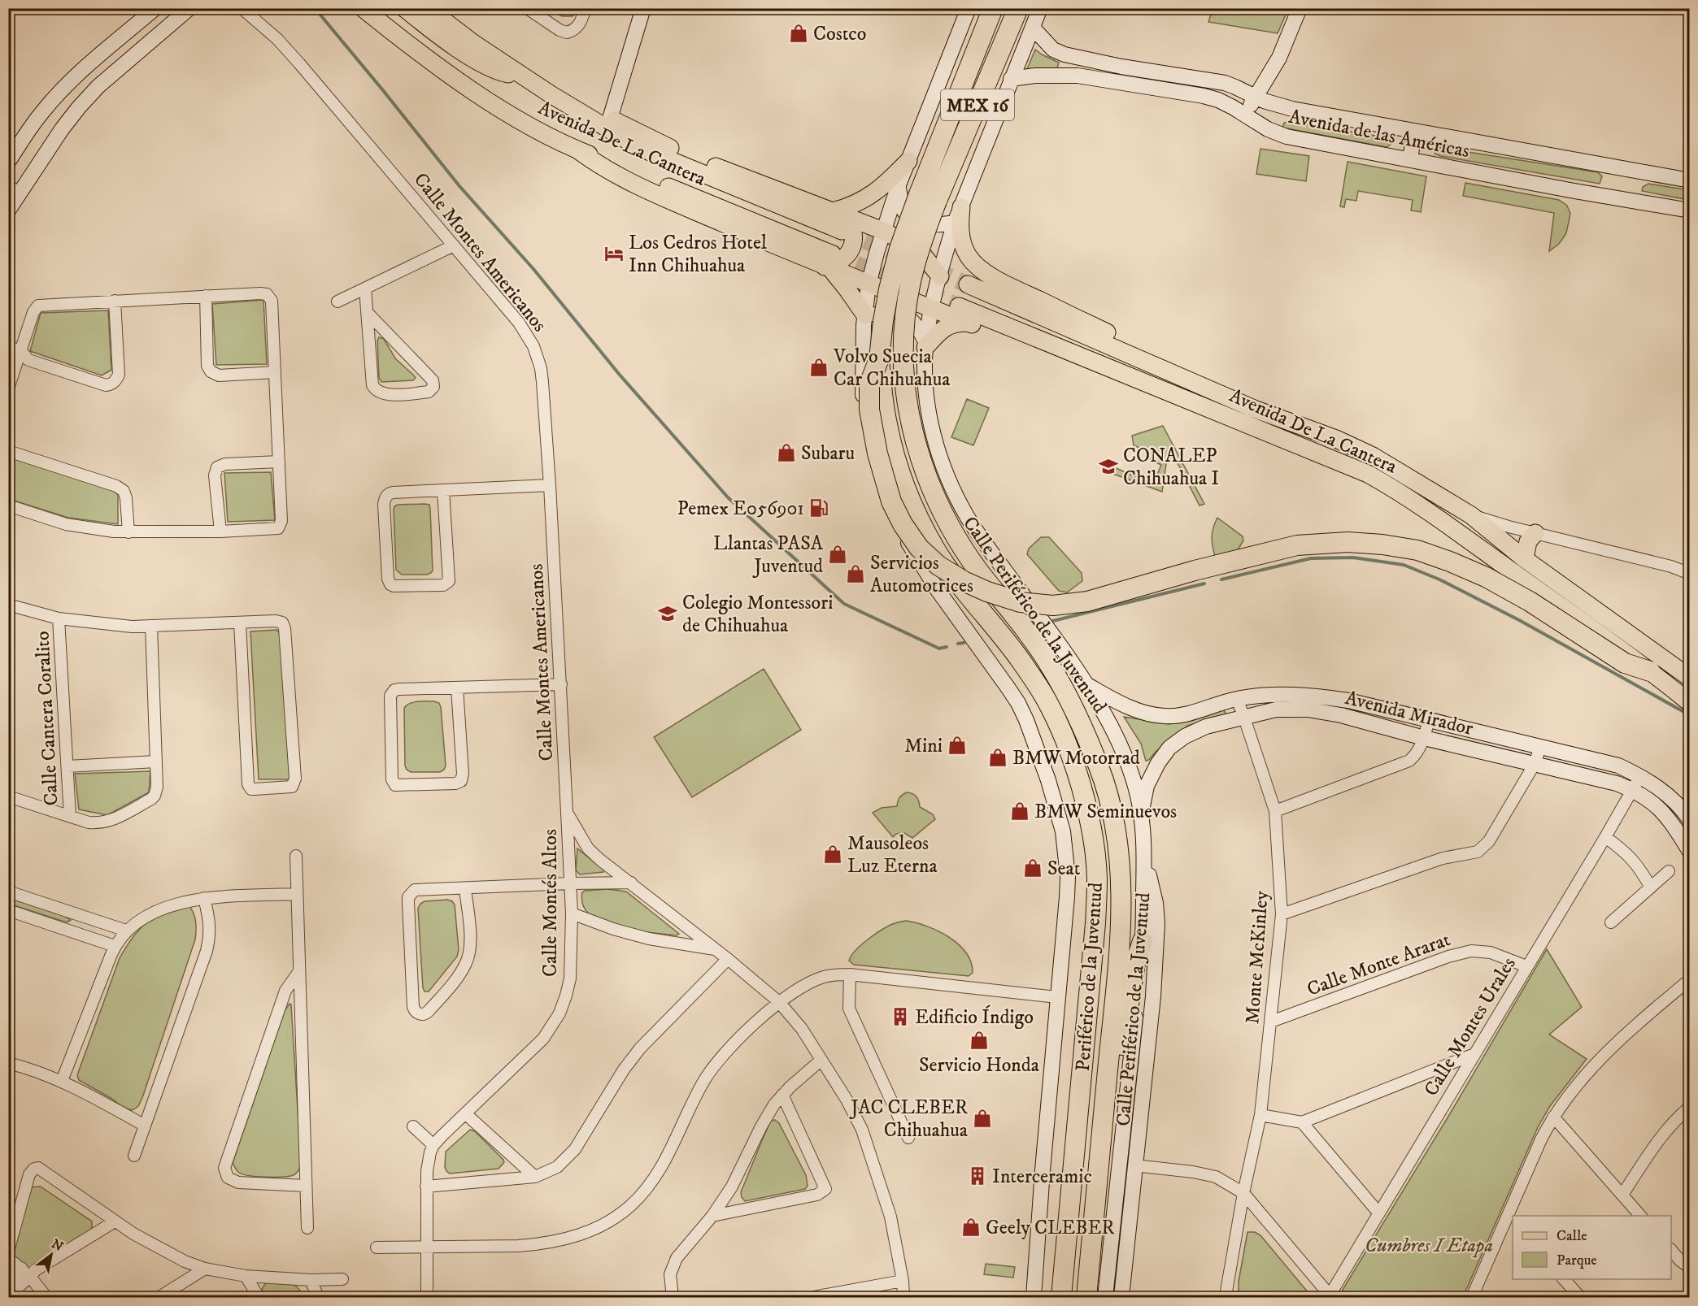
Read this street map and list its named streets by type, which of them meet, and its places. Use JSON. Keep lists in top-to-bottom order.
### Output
{
  "streets": {
    "highway": ["MEX 16", "Periférico de la Juventud"],
    "main road": [
      "Avenida de las Américas",
      "Avenida De La Cantera",
      "Calle Periférico de la Juventud",
      "Avenida Mirador"
    ],
    "street": [
      "Calle Montes Americanos",
      "Calle Cantera Coralito",
      "Calle Montés Altos",
      "Monte McKinley",
      "Calle Monte Ararat",
      "Calle Montes Urales"
    ]
  },
  "crossings": [
    ["MEX 16", "Periférico de la Juventud"],
    ["Avenida de las Américas", "Calle Periférico de la Juventud"],
    ["Avenida De La Cantera", "Calle Periférico de la Juventud"],
    ["Calle Montes Americanos", "Calle Montés Altos"],
    ["Calle Periférico de la Juventud", "Avenida Mirador"],
    ["Avenida Mirador", "Monte McKinley"],
    ["Avenida Mirador", "Calle Montes Urales"],
    ["Monte McKinley", "Calle Monte Ararat"],
    ["Calle Monte Ararat", "Calle Montes Urales"]
  ],
  "parks": ["Cumbres I Etapa"],
  "places": {
    "shop": [
      "Costco",
      "Volvo Suecia Car Chihuahua",
      "Subaru",
      "Llantas PASA Juventud",
      "Servicios Automotrices",
      "Mini",
      "BMW Motorrad",
      "BMW Seminuevos",
      "Mausoleos Luz Eterna",
      "Seat",
      "Servicio Honda",
      "JAC CLEBER Chihuahua",
      "Geely CLEBER"
    ],
    "hotel": ["Los Cedros Hotel Inn Chihuahua"],
    "school or university": ["CONALEP Chihuahua I", "Colegio Montessori de Chihuahua"],
    "fuel station": ["Pemex E056901"],
    "building": ["Edificio Índigo", "Interceramic"]
  },
  "legend": ["Calle", "Parque"],
  "north": "top right"
}
